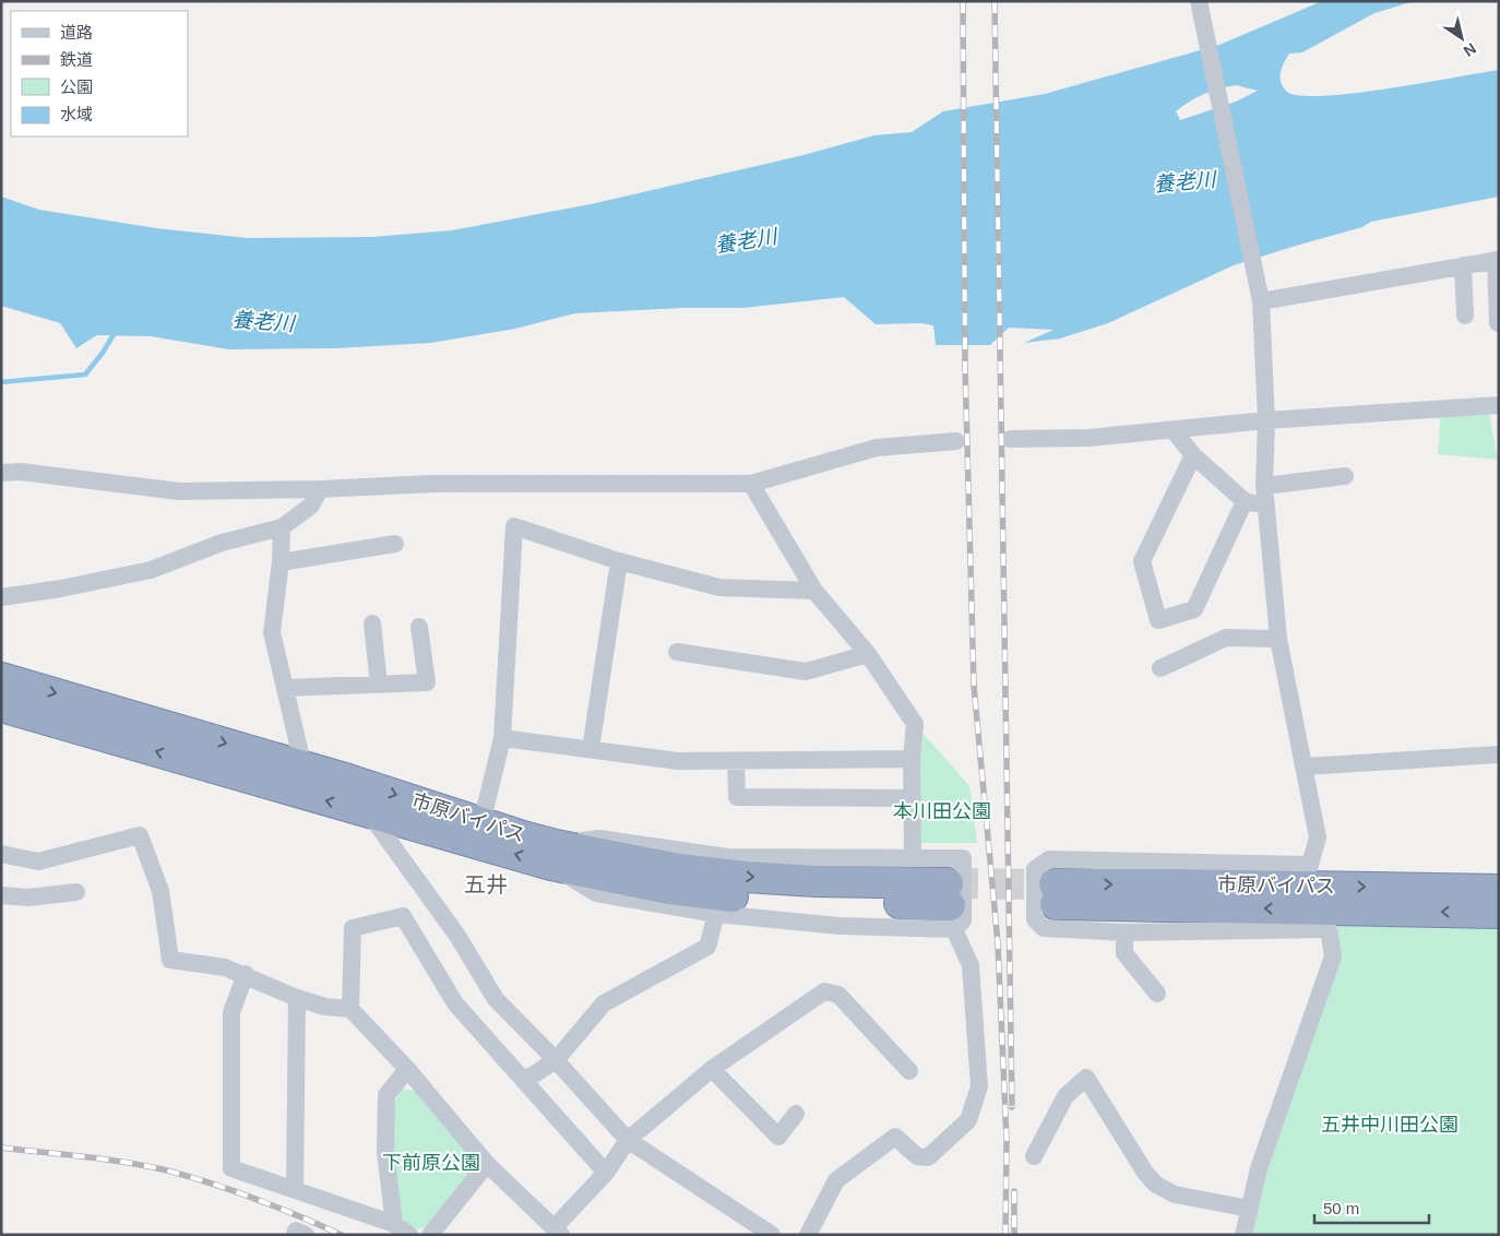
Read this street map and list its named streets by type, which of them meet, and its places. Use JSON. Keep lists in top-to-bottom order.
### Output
{
  "streets": {
    "highway": ["市原バイパス"]
  },
  "districts": ["五井"],
  "water": ["養老川"],
  "parks": ["本川田公園", "五井中川田公園", "下前原公園"],
  "legend": [
    "道路",
    "鉄道",
    "公園",
    "水域"
  ],
  "scale_bar": "50 m",
  "north": "bottom right"
}
